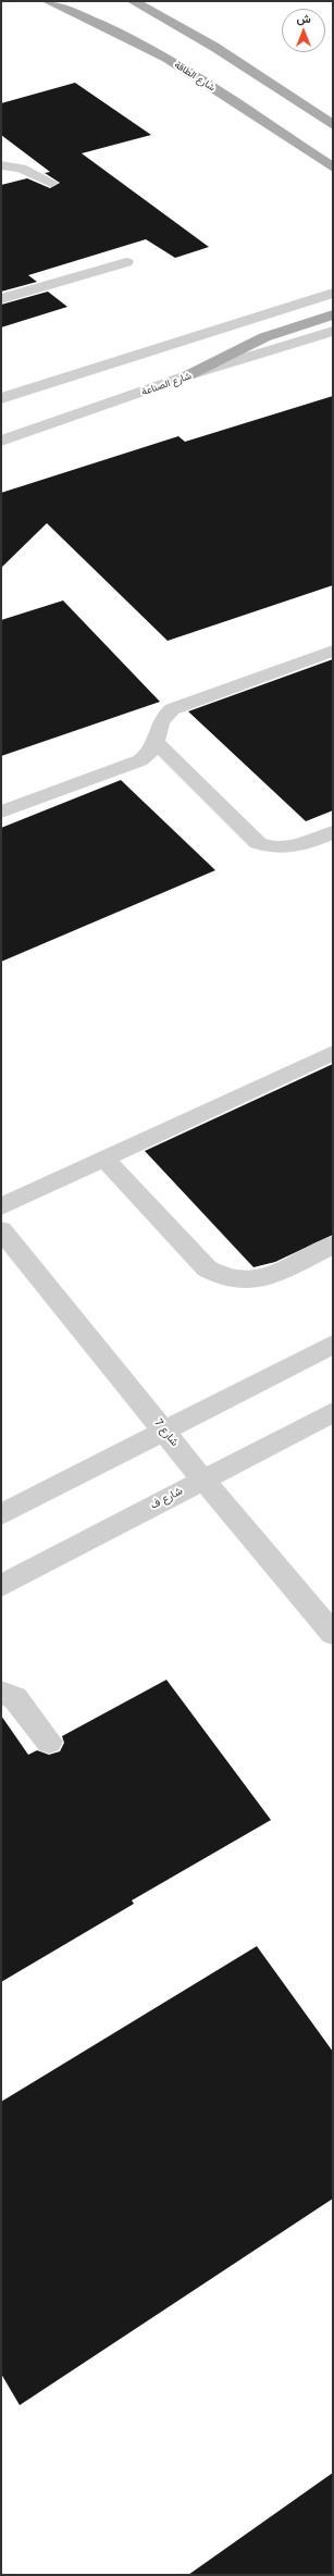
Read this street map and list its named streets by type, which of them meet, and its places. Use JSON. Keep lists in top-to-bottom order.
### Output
{
  "streets": {
    "main road": ["شارع الطاقة"],
    "street": ["شارع الصناعة", "شارع 7", "شارع ف"]
  },
  "crossings": [
    ["شارع 7", "شارع ف"]
  ],
  "north": "top"
}
